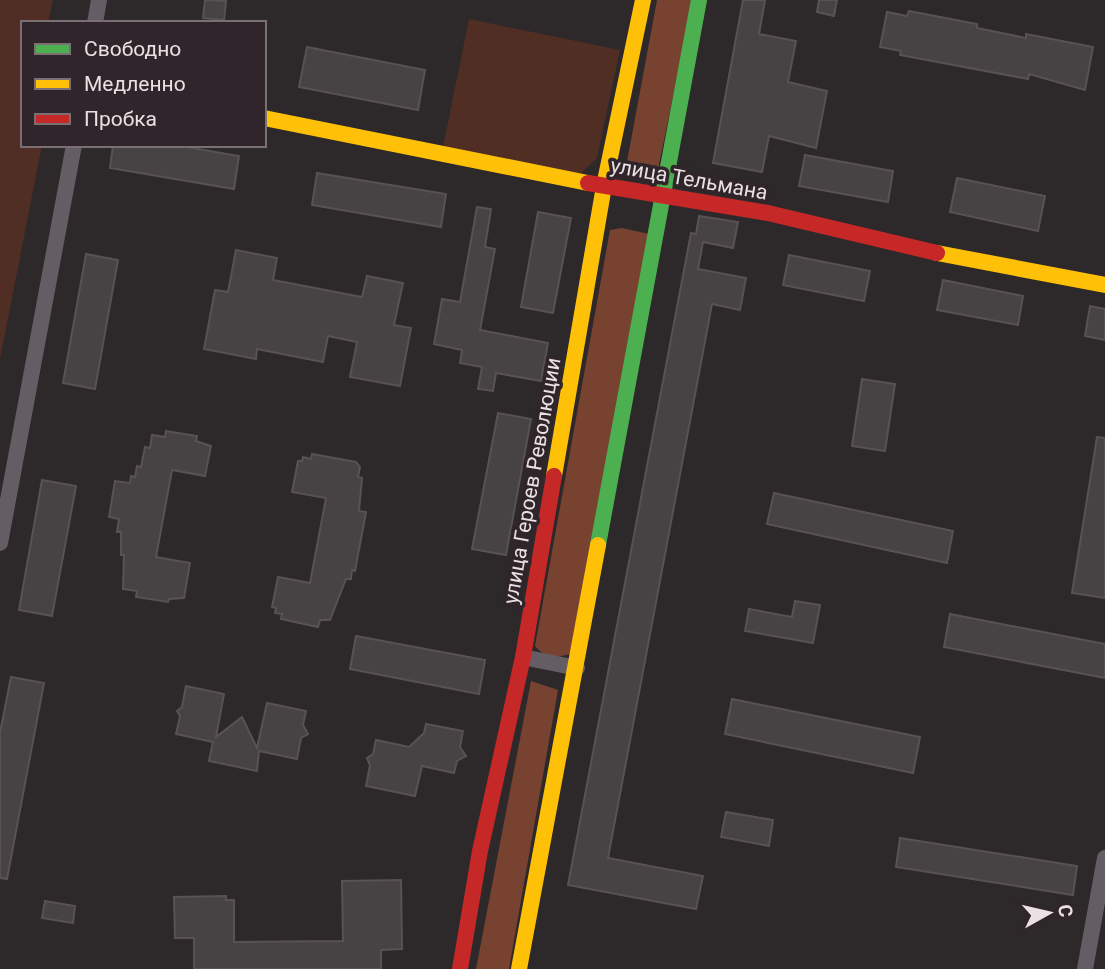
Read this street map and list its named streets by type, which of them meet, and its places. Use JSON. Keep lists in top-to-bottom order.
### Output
{
  "streets": {
    "street": ["улица Тельмана", "улица Героев Революции"]
  },
  "crossings": [
    ["улица Тельмана", "улица Героев Революции"]
  ],
  "legend": ["Свободно", "Медленно", "Пробка"],
  "north": "right"
}
